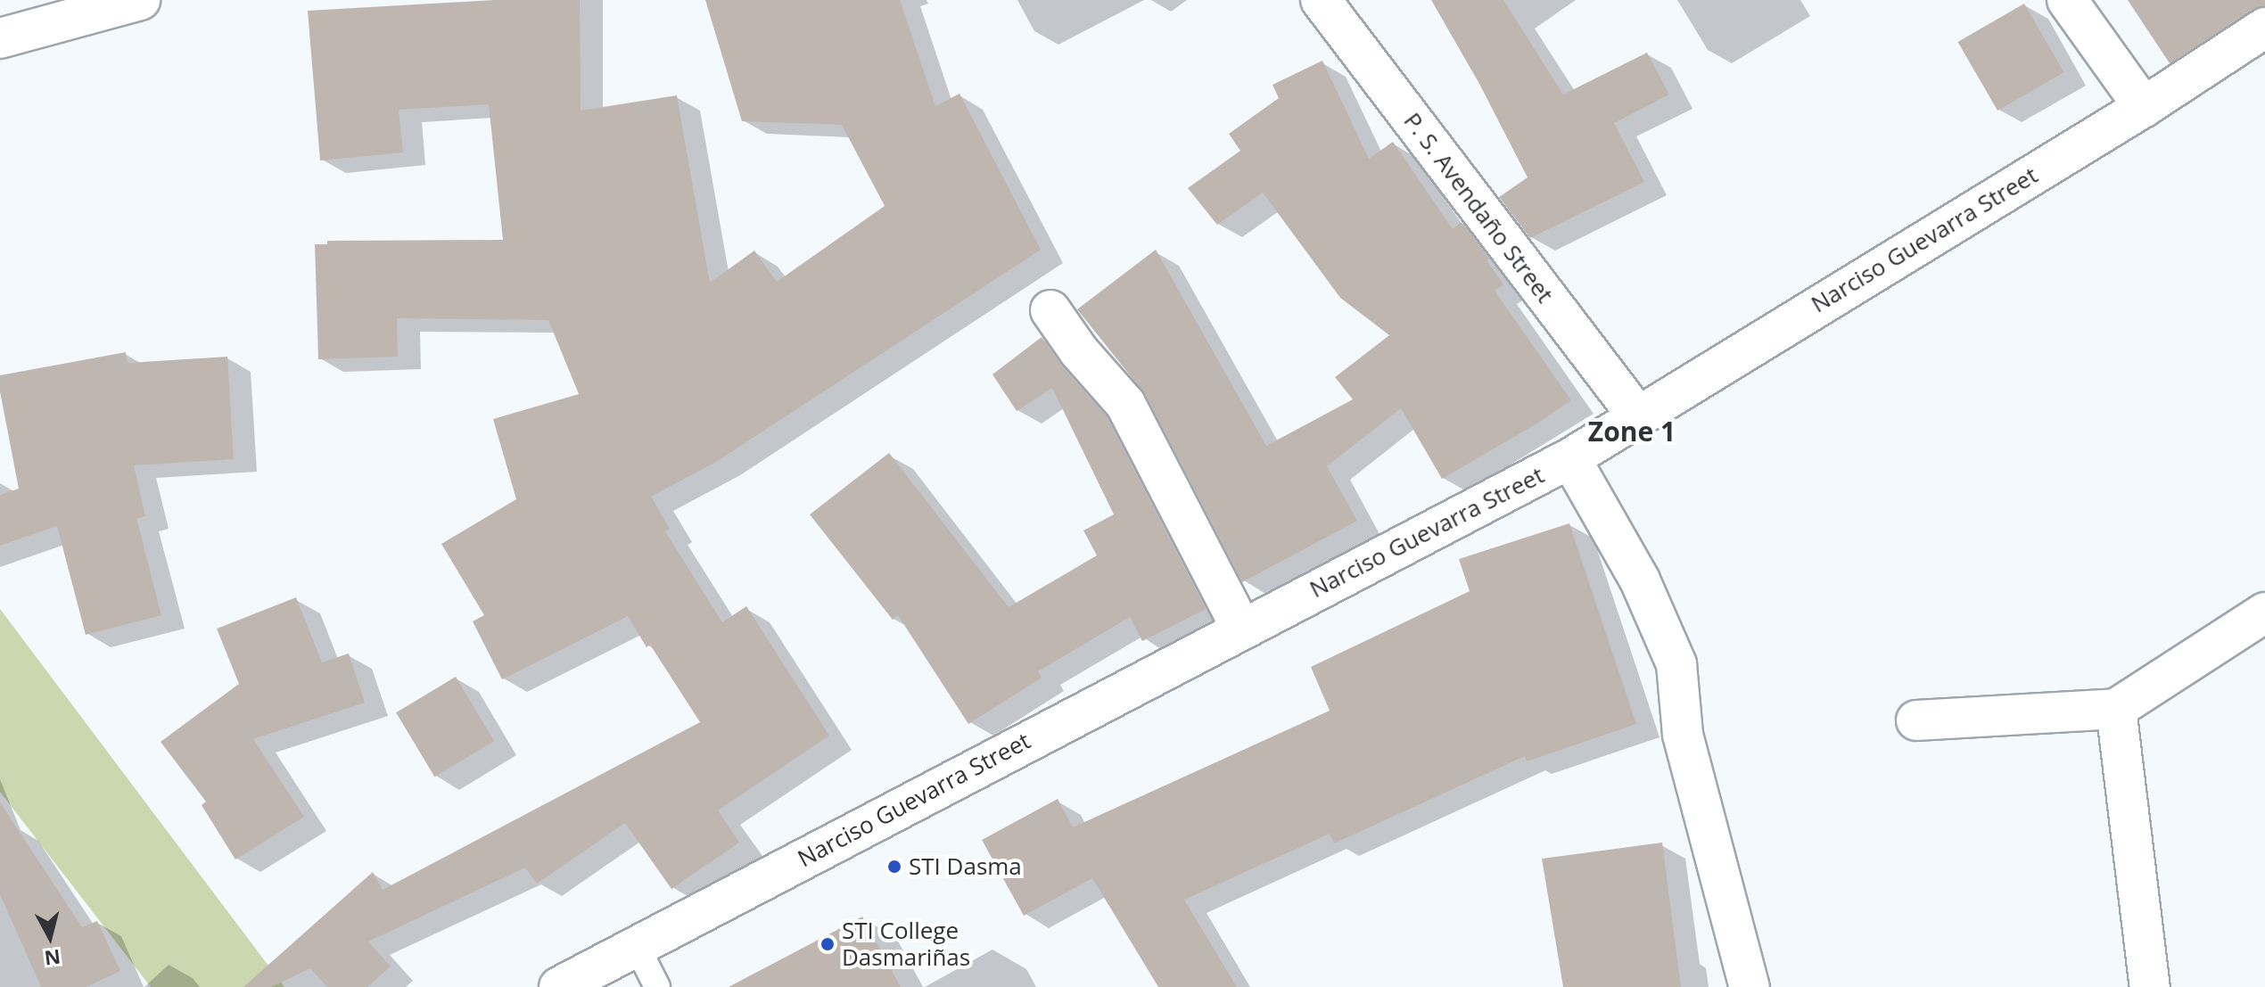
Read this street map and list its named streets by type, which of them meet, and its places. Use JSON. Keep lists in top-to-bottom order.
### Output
{
  "streets": {
    "street": ["P. S. Avendaño Street", "Narciso Guevarra Street"]
  },
  "crossings": [
    ["P. S. Avendaño Street", "Narciso Guevarra Street"]
  ],
  "districts": ["Zone 1"],
  "places": ["STI Dasma", "STI College Dasmariñas"],
  "north": "bottom"
}
